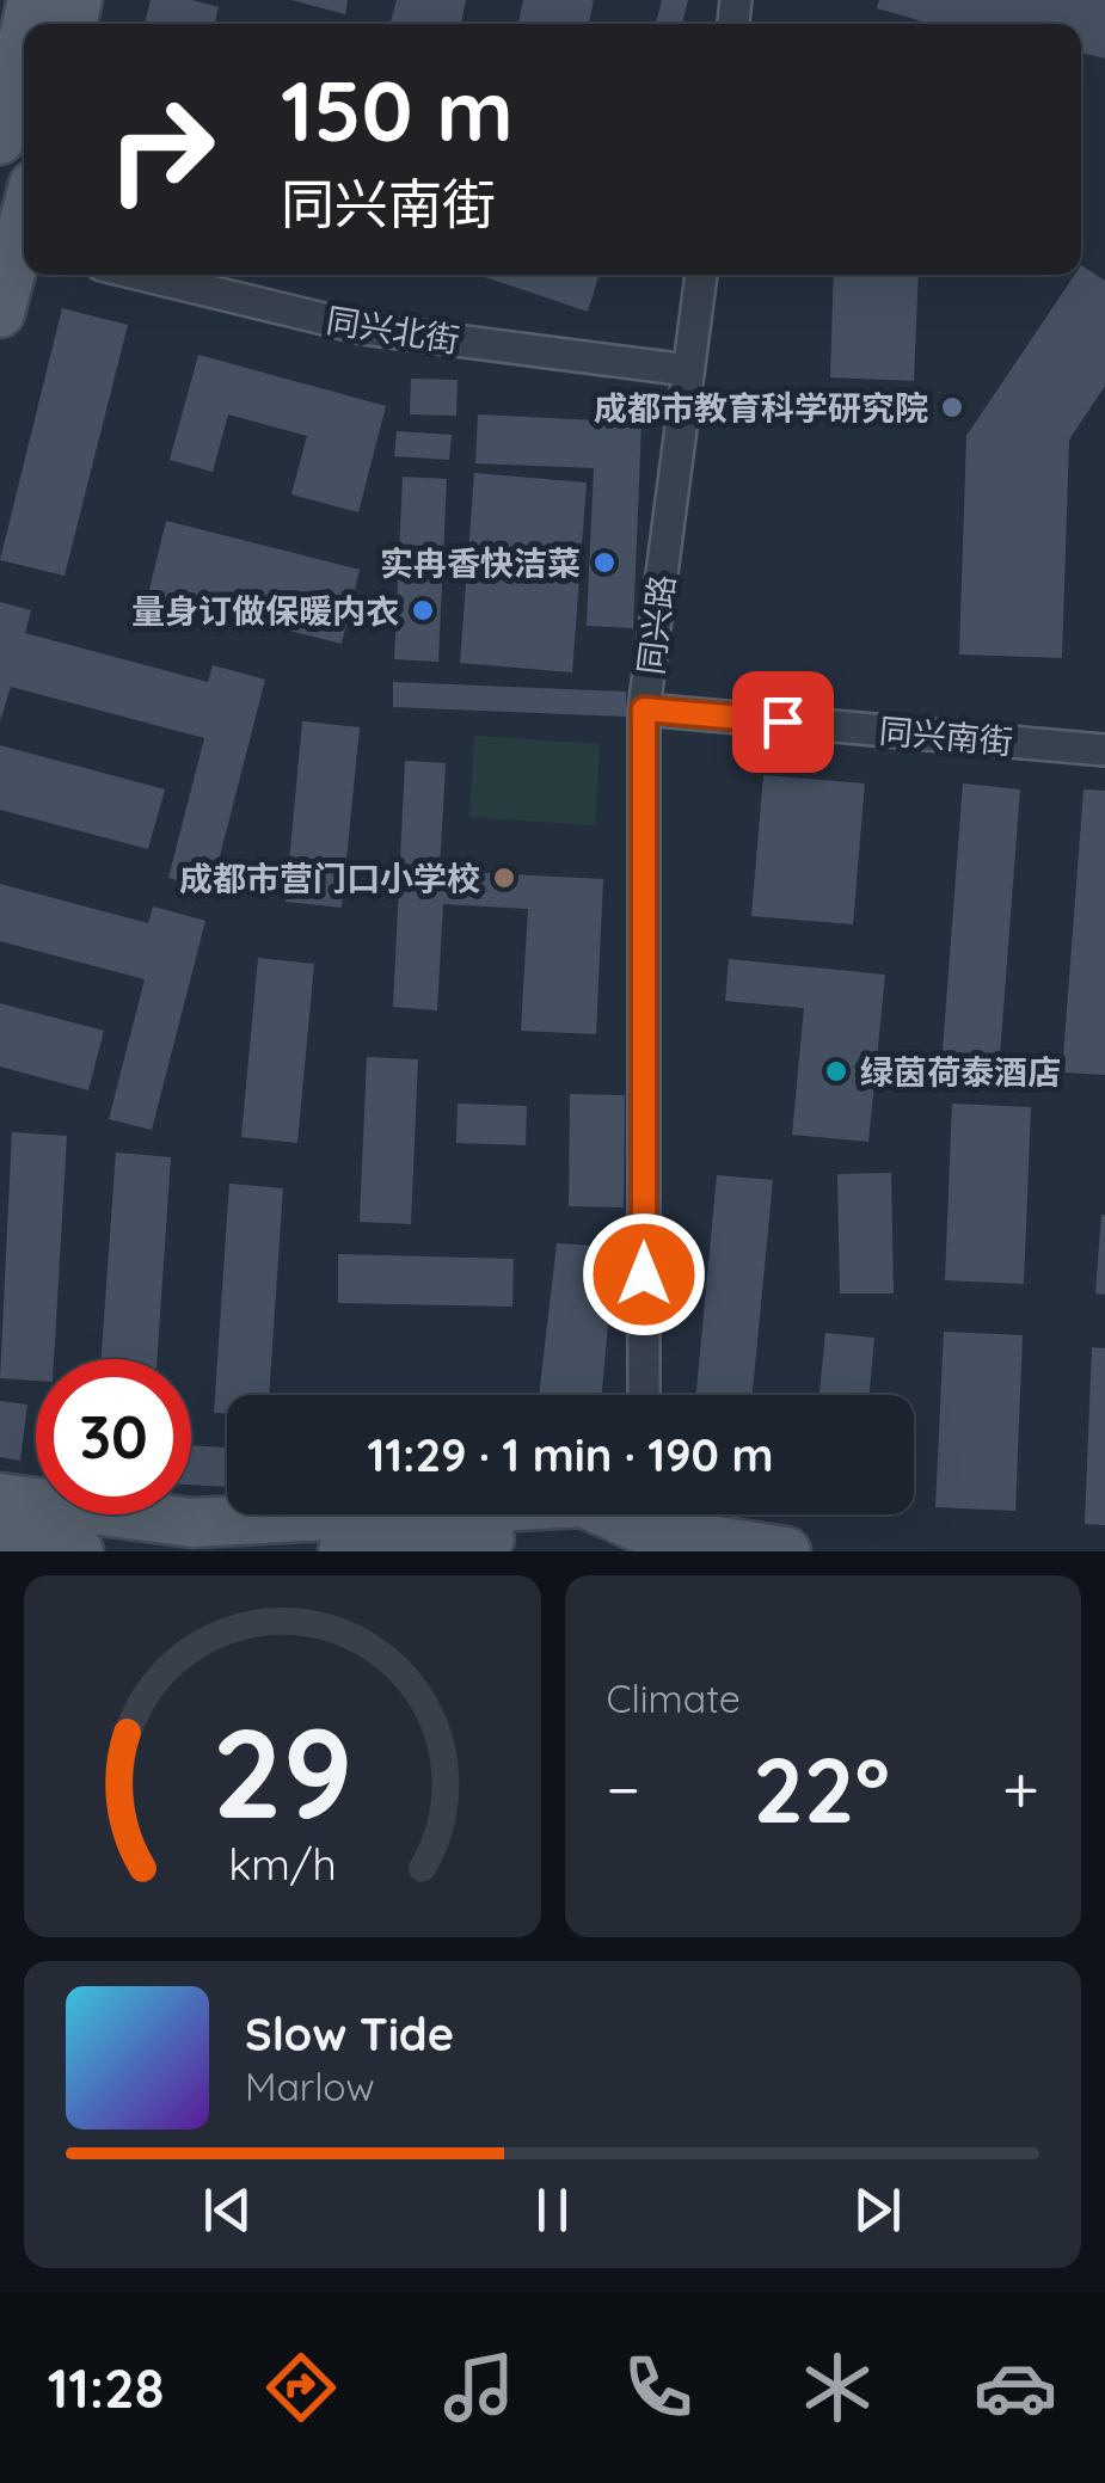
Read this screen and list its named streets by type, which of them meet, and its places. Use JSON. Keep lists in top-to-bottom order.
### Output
{
  "streets": {
    "street": ["同兴北街", "同兴路", "同兴南街"]
  },
  "crossings": [
    ["同兴北街", "同兴路"],
    ["同兴路", "同兴南街"]
  ],
  "places": [
    "成都市教育科学研究院",
    "实冉香快洁菜",
    "量身订做保暖内衣",
    "成都市营门口小学校",
    "绿茵荷泰酒店"
  ],
  "page": {
    "turn": ["150 m", "同兴南街"],
    "limit": "30",
    "trip": "11:29 · 1 min · 190 m",
    "tile": "Climate",
    "heat": ["−", "22°", "+"],
    "song": ["Slow Tide", "Marlow"],
    "tabs": "11:28",
    "gauge": ["29", "km/h"]
  }
}
